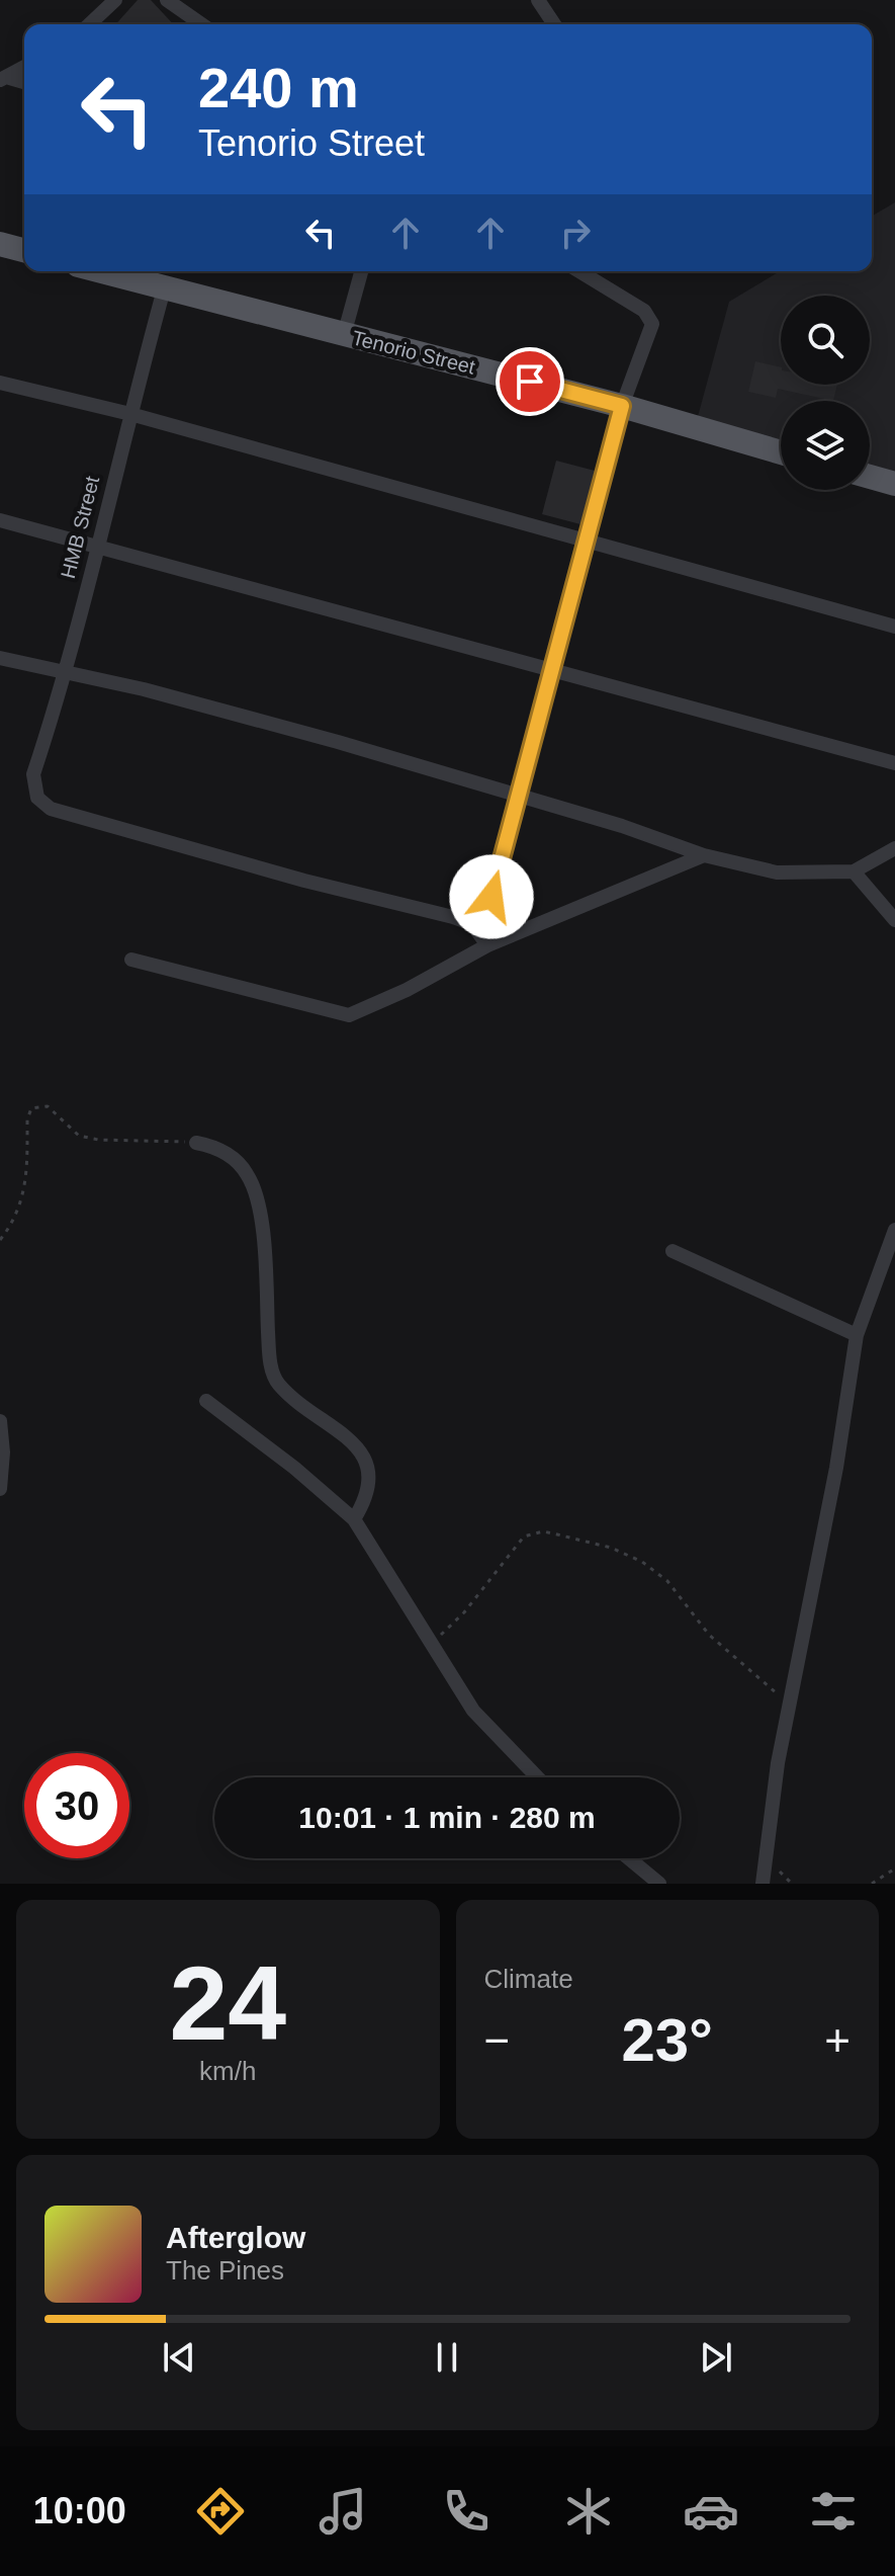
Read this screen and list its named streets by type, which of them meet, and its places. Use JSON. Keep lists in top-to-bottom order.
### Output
{
  "streets": {
    "main road": ["Tenorio Street"],
    "street": ["HMB Street"]
  },
  "crossings": [
    ["Tenorio Street", "HMB Street"]
  ],
  "page": {
    "turn": ["240 m", "Tenorio Street"],
    "limit": "30",
    "trip": "10:01 · 1 min · 280 m",
    "tile": [
      ["24", "km/h"],
      "Climate"
    ],
    "heat": ["−", "23°", "+"],
    "song": ["Afterglow", "The Pines"],
    "tabs": "10:00"
  }
}
